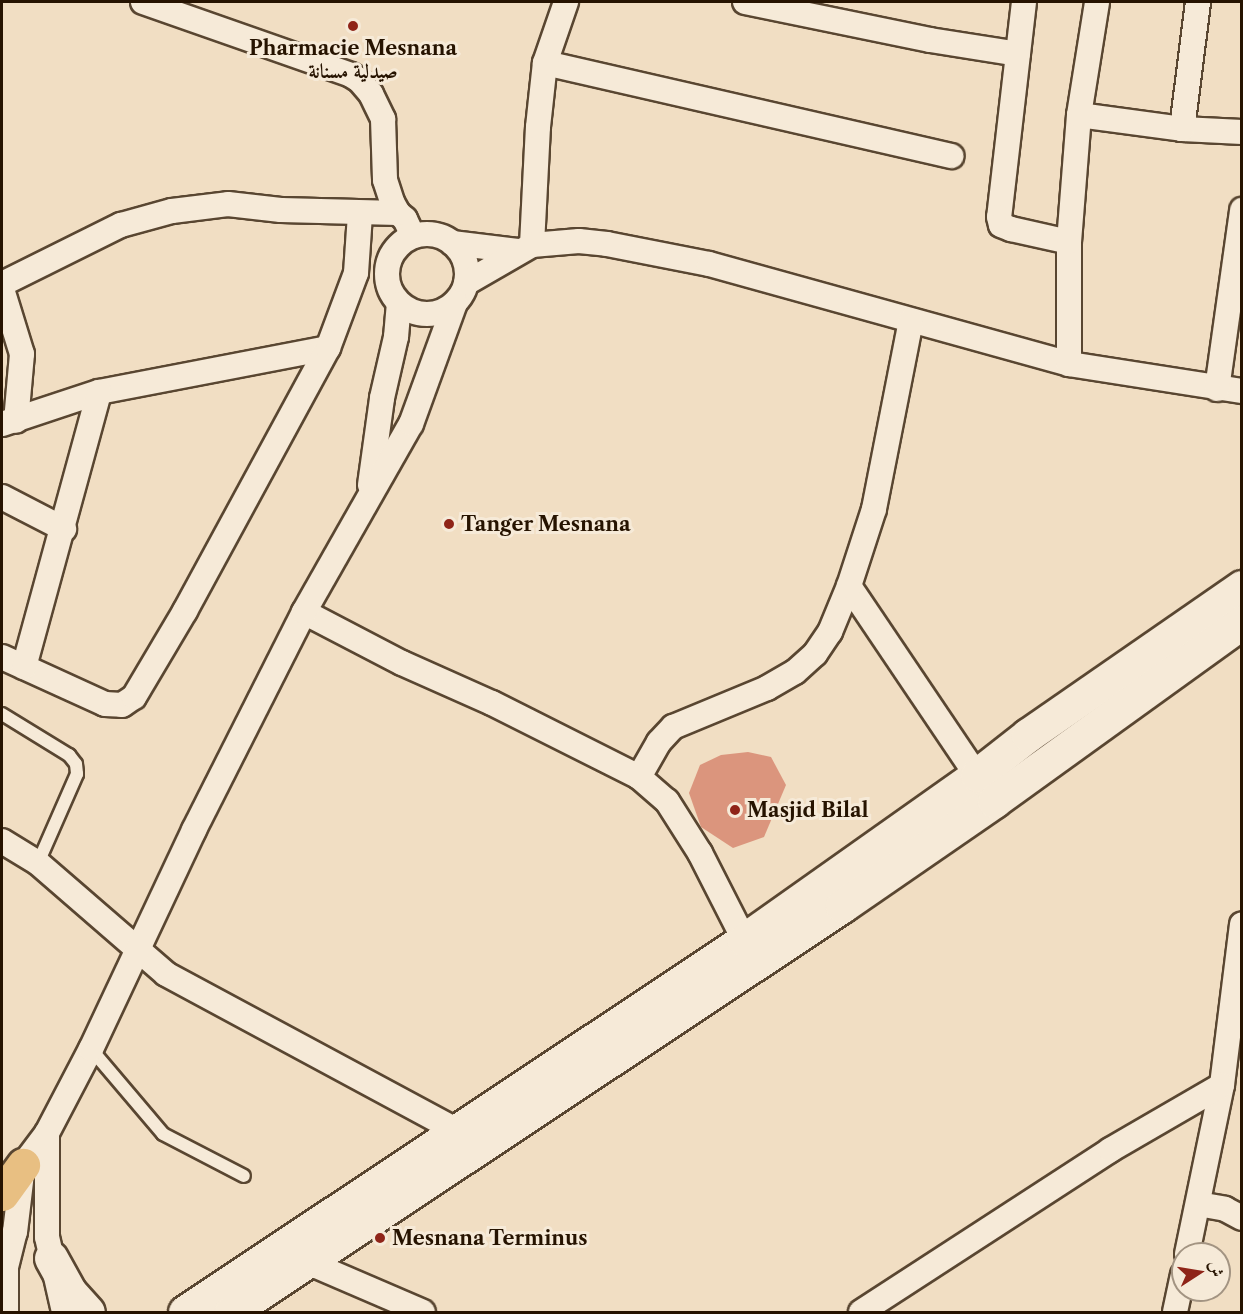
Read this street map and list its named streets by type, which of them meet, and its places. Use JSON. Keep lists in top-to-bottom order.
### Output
{
  "places": [
    "Pharmacie Mesnana صيدلية مسنانة",
    "Tanger Mesnana",
    "Masjid Bilal",
    "Mesnana Terminus"
  ],
  "north": "right"
}
